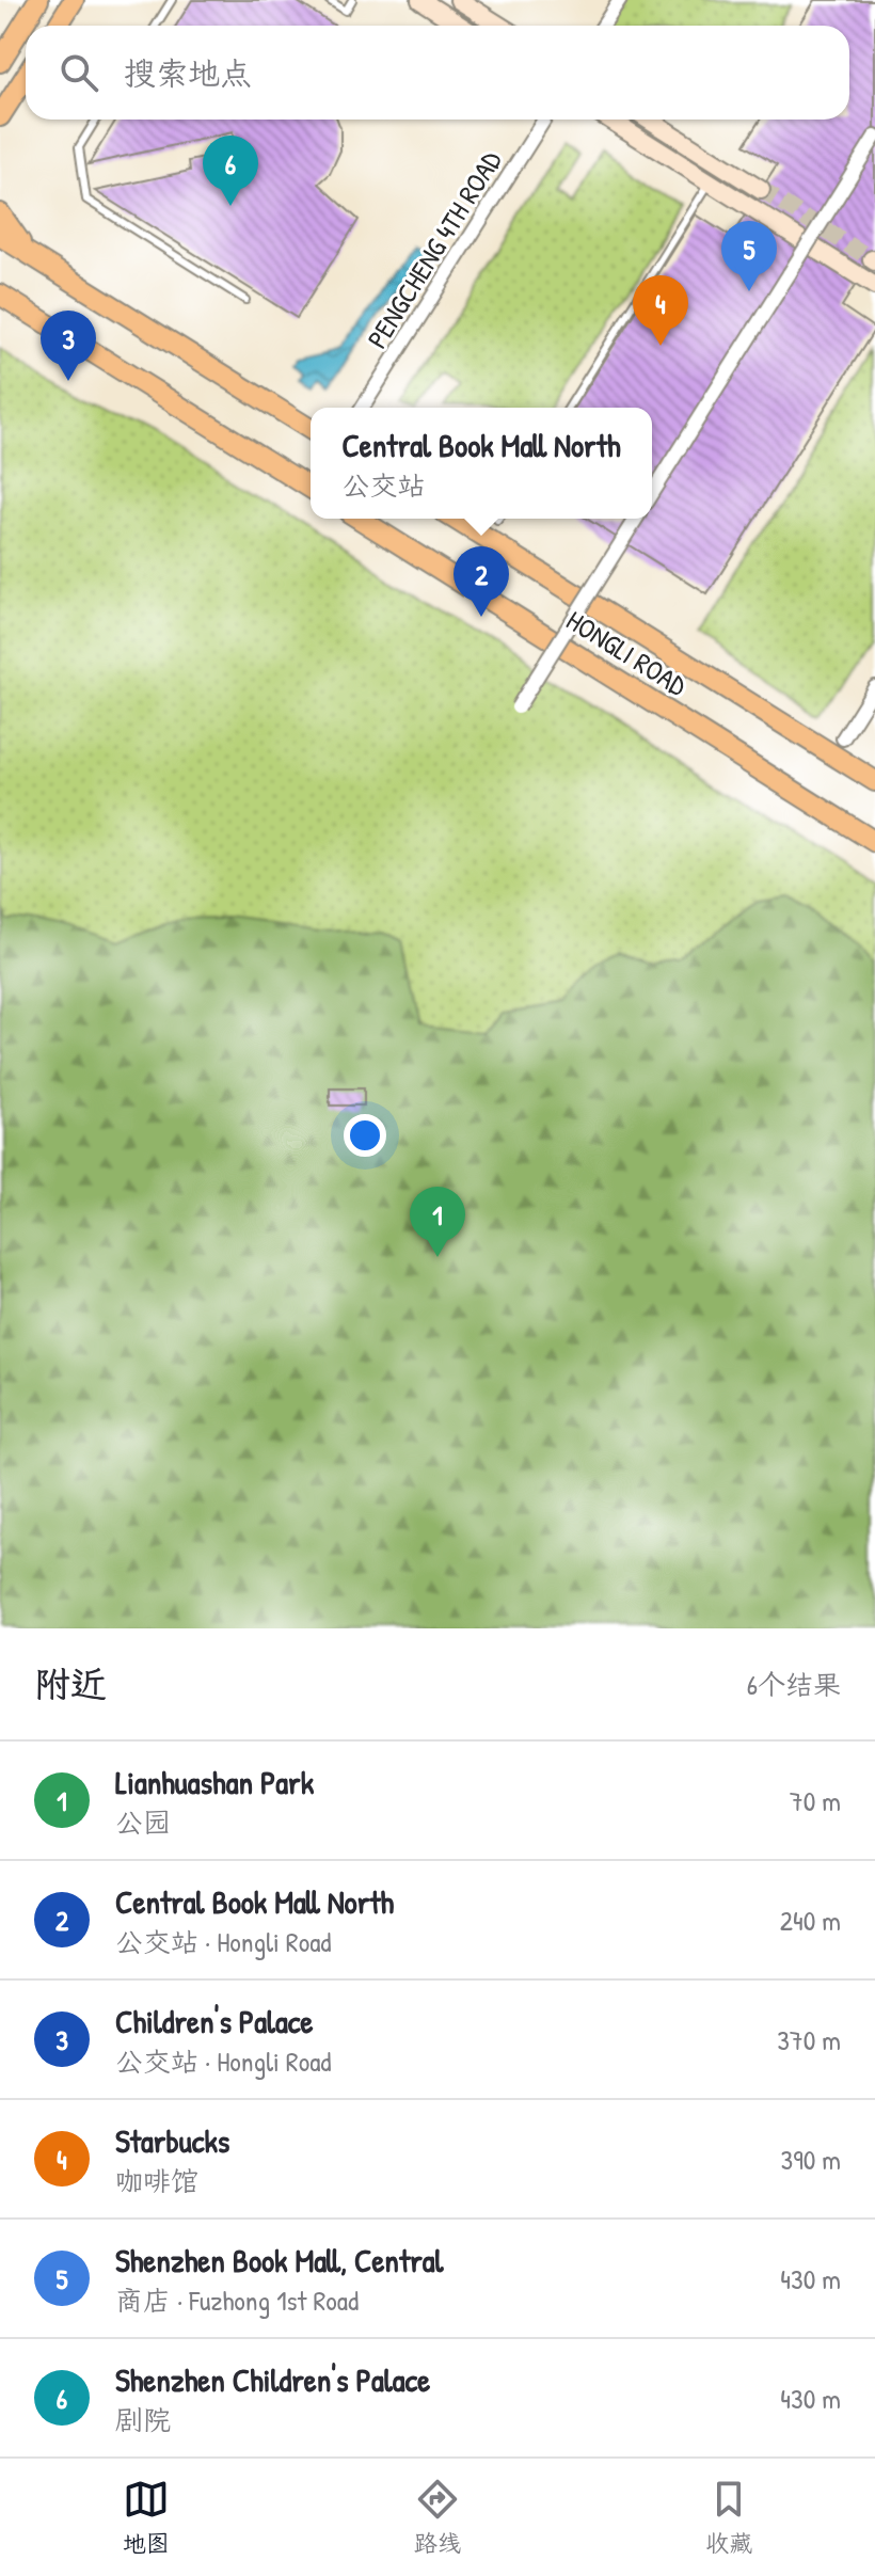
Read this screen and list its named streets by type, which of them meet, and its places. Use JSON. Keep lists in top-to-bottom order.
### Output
{
  "streets": {
    "main road": ["HONGLI ROAD"],
    "street": ["PENGCHENG 4TH ROAD"]
  },
  "page": {
    "search": "搜索地点",
    "pins": [
      "6",
      "5",
      "4",
      "3",
      "2",
      "1"
    ],
    "popup": ["Central Book Mall North", "公交站"],
    "heading": ["附近", "6个结果"],
    "list": [
      {
        "mark": "1",
        "name": "Lianhuashan Park",
        "note": "公园",
        "value": "70 m"
      },
      {
        "mark": "2",
        "name": "Central Book Mall North",
        "note": "公交站 · Hongli Road",
        "value": "240 m"
      },
      {
        "mark": "3",
        "name": "Children's Palace",
        "note": "公交站 · Hongli Road",
        "value": "370 m"
      },
      {
        "mark": "4",
        "name": "Starbucks",
        "note": "咖啡馆",
        "value": "390 m"
      },
      {
        "mark": "5",
        "name": "Shenzhen Book Mall, Central",
        "note": "商店 · Fuzhong 1st Road",
        "value": "430 m"
      },
      {
        "mark": "6",
        "name": "Shenzhen Children's Palace",
        "note": "剧院",
        "value": "430 m"
      }
    ],
    "nav": ["地图", "路线", "收藏"]
  }
}
